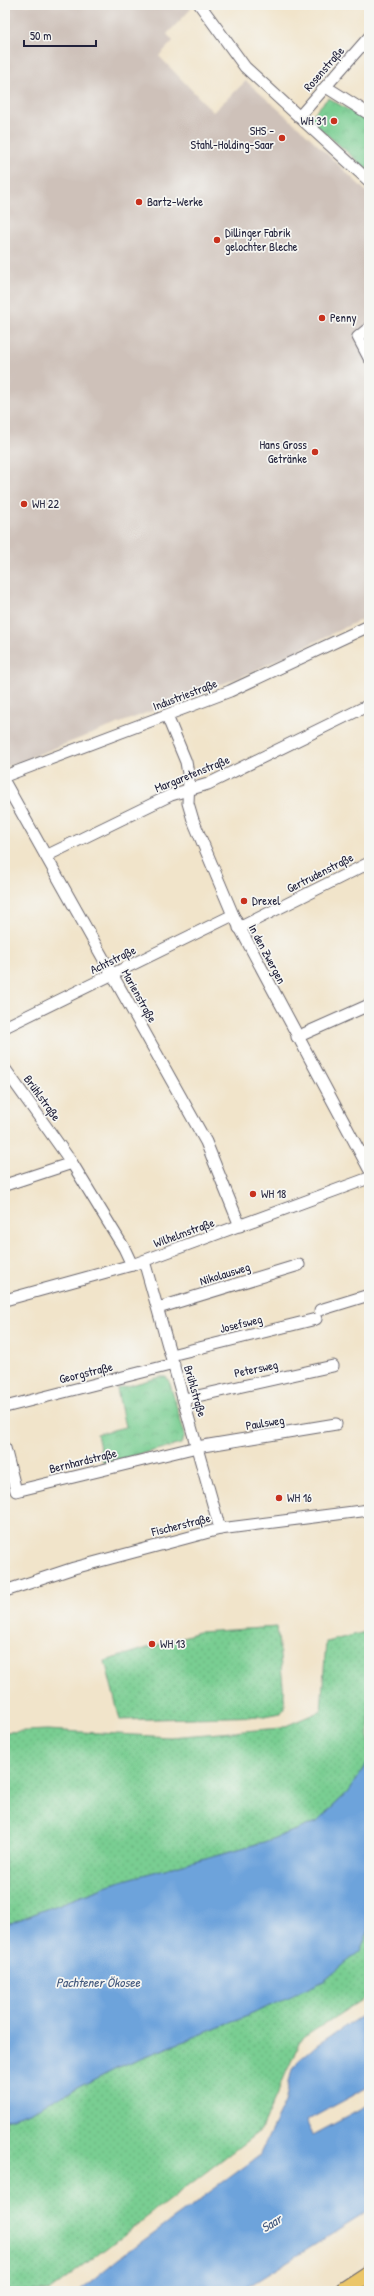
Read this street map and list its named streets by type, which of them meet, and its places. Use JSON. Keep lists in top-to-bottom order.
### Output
{
  "streets": {
    "street": [
      "Rosenstraße",
      "Industriestraße",
      "Margaretenstraße",
      "Gertrudenstraße",
      "In den Zwergen",
      "Achtstraße",
      "Marienstraße",
      "Brühlstraße",
      "Wilhelmstraße",
      "Nikolausweg",
      "Josefsweg",
      "Petersweg",
      "Georgstraße",
      "Paulsweg",
      "Bernhardstraße",
      "Fischerstraße"
    ]
  },
  "crossings": [
    ["Industriestraße", "In den Zwergen"],
    ["Margaretenstraße", "In den Zwergen"],
    ["Margaretenstraße", "Marienstraße"],
    ["Gertrudenstraße", "In den Zwergen"],
    ["In den Zwergen", "Achtstraße"],
    ["Achtstraße", "Marienstraße"],
    ["Marienstraße", "Wilhelmstraße"],
    ["Brühlstraße", "Wilhelmstraße"],
    ["Brühlstraße", "Nikolausweg"],
    ["Brühlstraße", "Josefsweg"],
    ["Brühlstraße", "Petersweg"],
    ["Brühlstraße", "Georgstraße"],
    ["Brühlstraße", "Paulsweg"],
    ["Brühlstraße", "Bernhardstraße"],
    ["Brühlstraße", "Fischerstraße"],
    ["Josefsweg", "Georgstraße"],
    ["Paulsweg", "Bernhardstraße"]
  ],
  "water": ["Pachtener Ökosee", "Saar"],
  "places": [
    "WH 31",
    "SHS - Stahl-Holding-Saar",
    "Bartz-Werke",
    "Dillinger Fabrik gelochter Bleche",
    "Penny",
    "Hans Gross Getränke",
    "WH 22",
    "Drexel",
    "WH 18",
    "WH 16",
    "WH 13"
  ],
  "scale_bar": "50 m"
}
